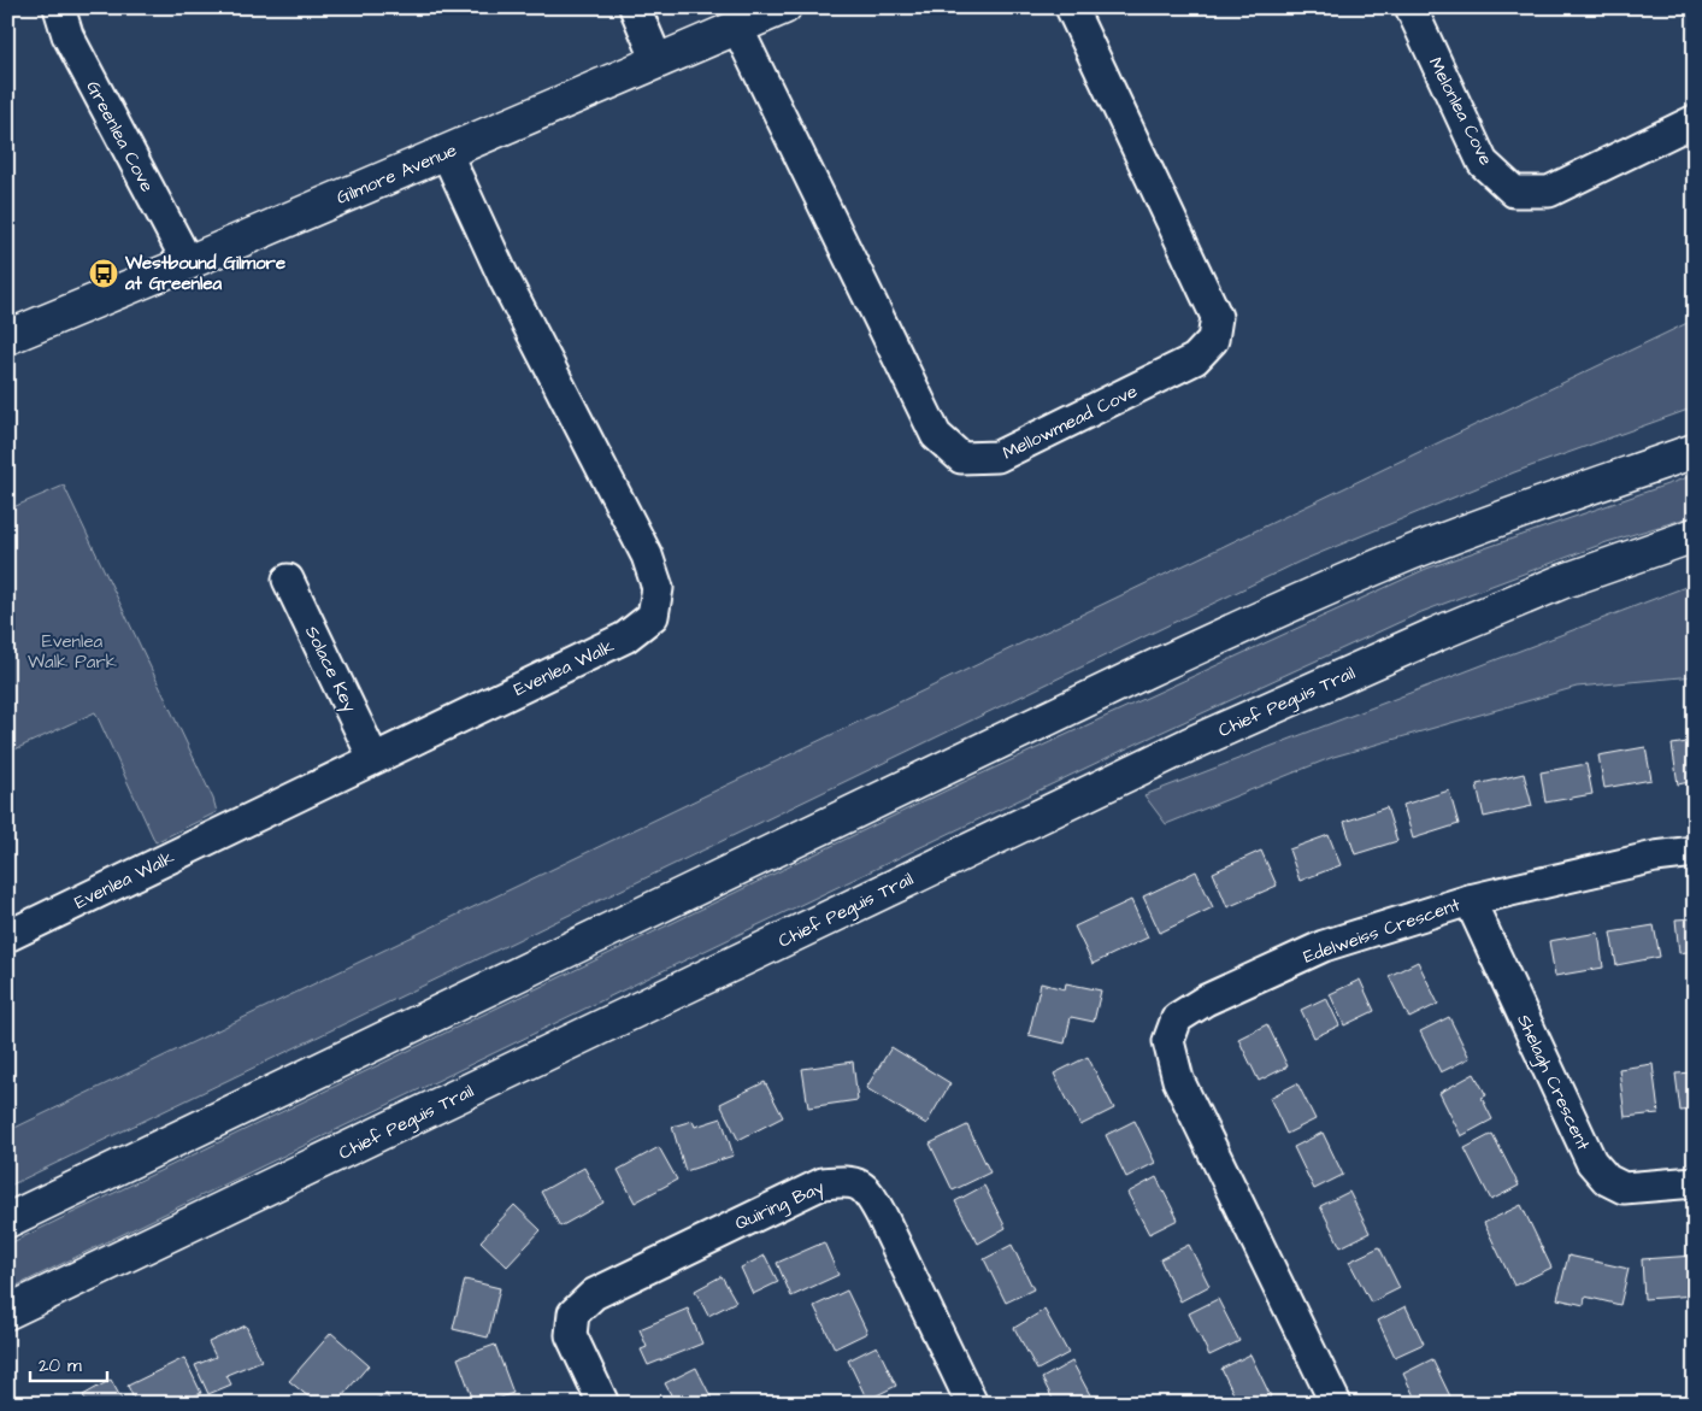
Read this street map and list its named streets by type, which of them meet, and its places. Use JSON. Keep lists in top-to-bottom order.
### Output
{
  "streets": {
    "main road": ["Gilmore Avenue", "Chief Peguis Trail"],
    "street": [
      "Melonlea Cove",
      "Greenlea Cove",
      "Mellowmead Cove",
      "Evenlea Walk",
      "Solace Key",
      "Edelweiss Crescent",
      "Shelagh Crescent",
      "Quiring Bay"
    ]
  },
  "crossings": [
    ["Greenlea Cove", "Gilmore Avenue"],
    ["Gilmore Avenue", "Mellowmead Cove"],
    ["Gilmore Avenue", "Evenlea Walk"],
    ["Evenlea Walk", "Solace Key"],
    ["Edelweiss Crescent", "Shelagh Crescent"]
  ],
  "parks": ["Evenlea Walk Park"],
  "places": {
    "bus stop": ["Westbound Gilmore at Greenlea"]
  },
  "scale_bar": "20 m"
}
